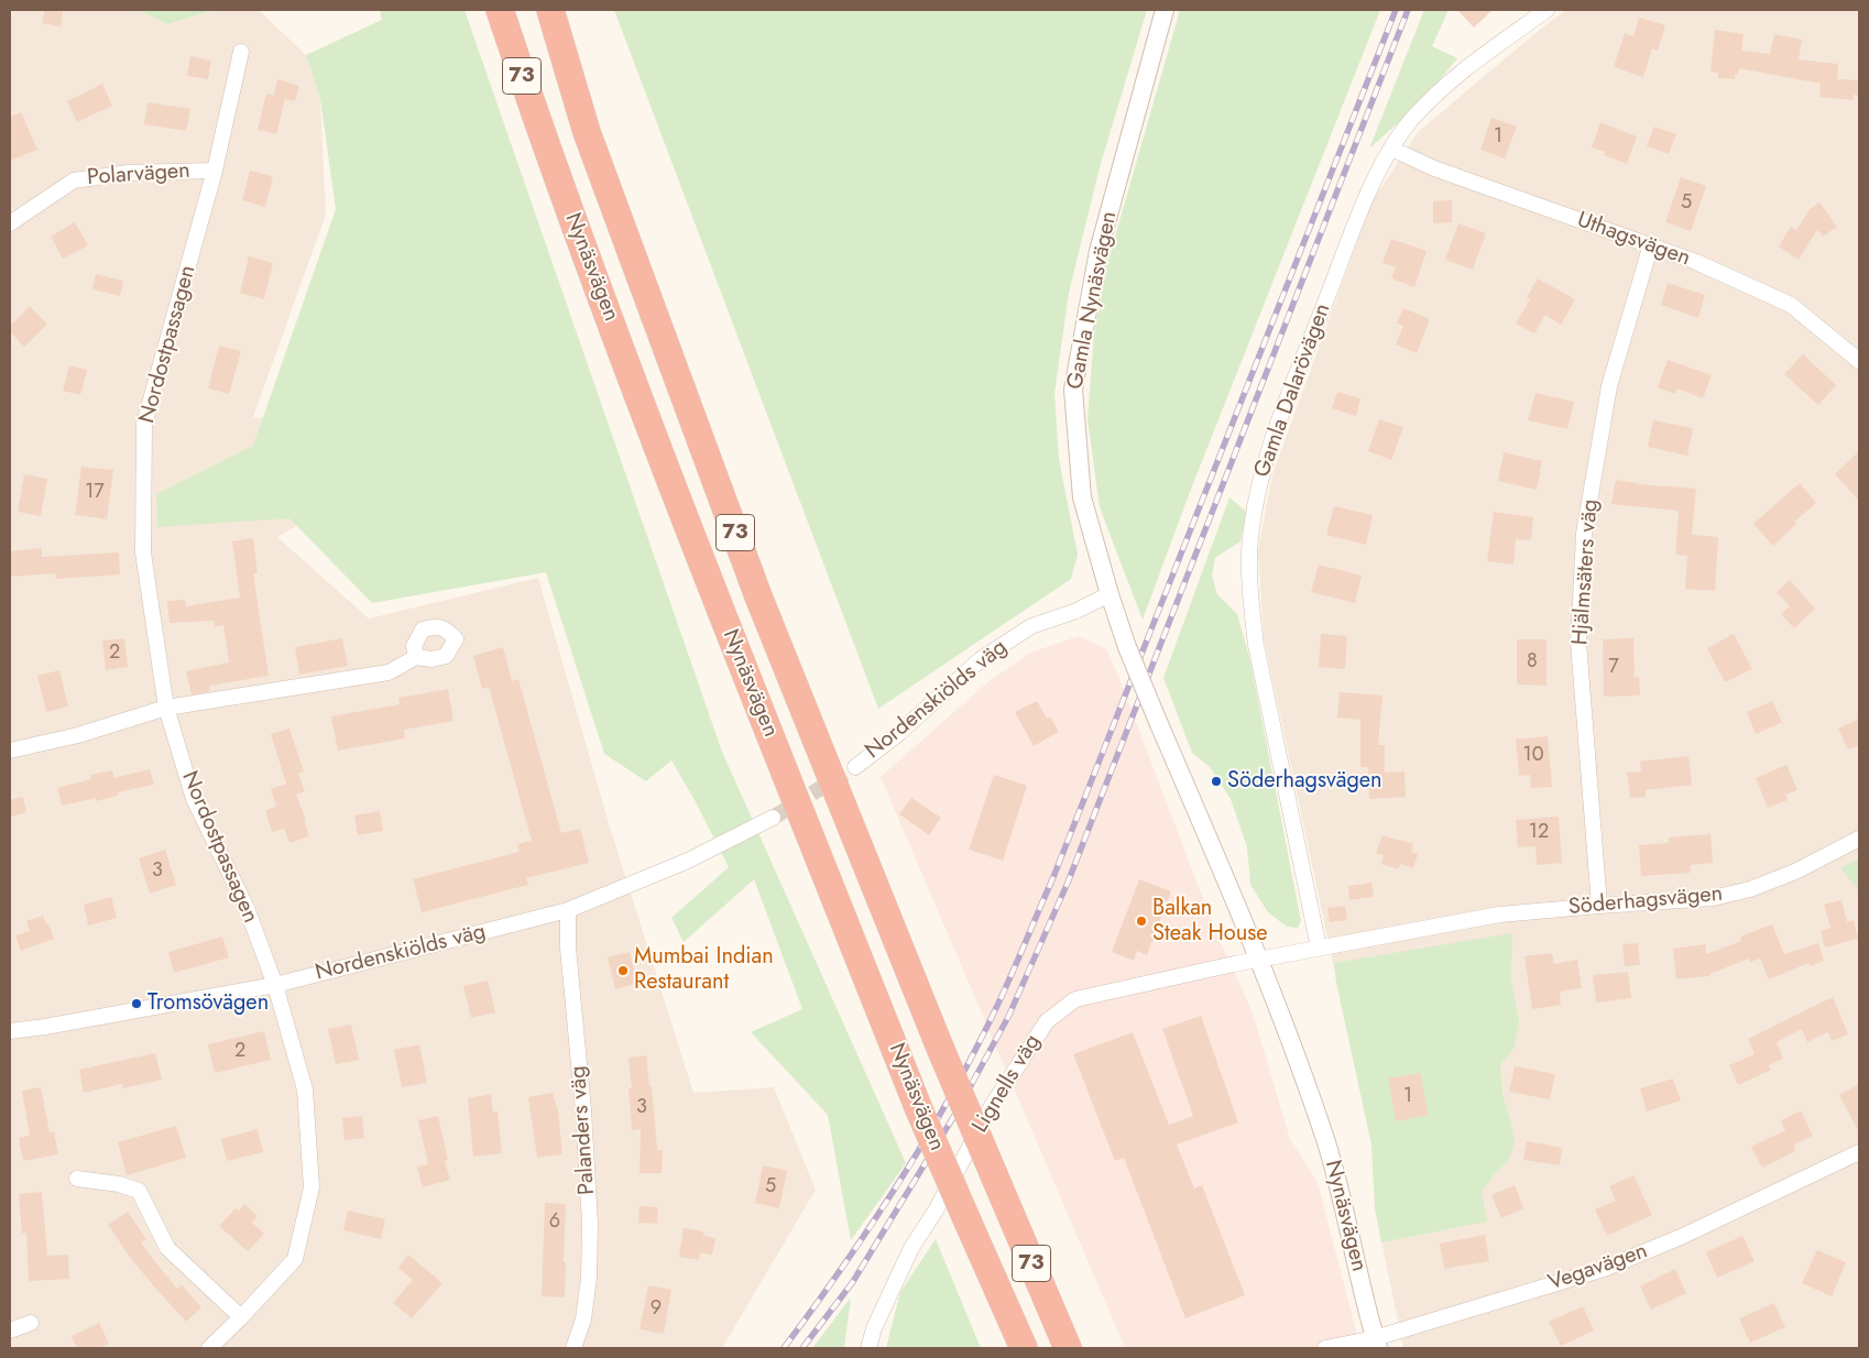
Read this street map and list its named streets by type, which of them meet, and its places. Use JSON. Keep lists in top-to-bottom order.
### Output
{
  "streets": {
    "highway": ["73", "Nynäsvägen"],
    "street": [
      "Polarvägen",
      "Uthagsvägen",
      "Gamla Nynäsvägen",
      "Nordostpassagen",
      "Gamla Dalarövägen",
      "Hjälmsäters väg",
      "Nordenskiölds väg",
      "Söderhagsvägen",
      "Lignells väg",
      "Palanders väg",
      "Vegavägen"
    ]
  },
  "crossings": [
    ["Polarvägen", "Nordostpassagen"],
    ["Uthagsvägen", "Gamla Dalarövägen"],
    ["Uthagsvägen", "Hjälmsäters väg"],
    ["Nynäsvägen", "Gamla Nynäsvägen"],
    ["Nynäsvägen", "Nordenskiölds väg"],
    ["Nynäsvägen", "Söderhagsvägen"],
    ["Nynäsvägen", "Lignells väg"],
    ["Nynäsvägen", "Vegavägen"],
    ["Gamla Nynäsvägen", "Nordenskiölds väg"],
    ["Nordostpassagen", "Nordenskiölds väg"],
    ["Gamla Dalarövägen", "Söderhagsvägen"],
    ["Hjälmsäters väg", "Söderhagsvägen"],
    ["Nordenskiölds väg", "Palanders väg"],
    ["Söderhagsvägen", "Lignells väg"]
  ],
  "places": [
    "Söderhagsvägen",
    "Balkan Steak House",
    "Mumbai Indian Restaurant",
    "Tromsövägen"
  ],
  "house_numbers": [
    "1",
    "5",
    "17",
    "2",
    "8",
    "7",
    "10",
    "12",
    "3",
    "2",
    "1",
    "3",
    "5",
    "6",
    "9"
  ]
}
